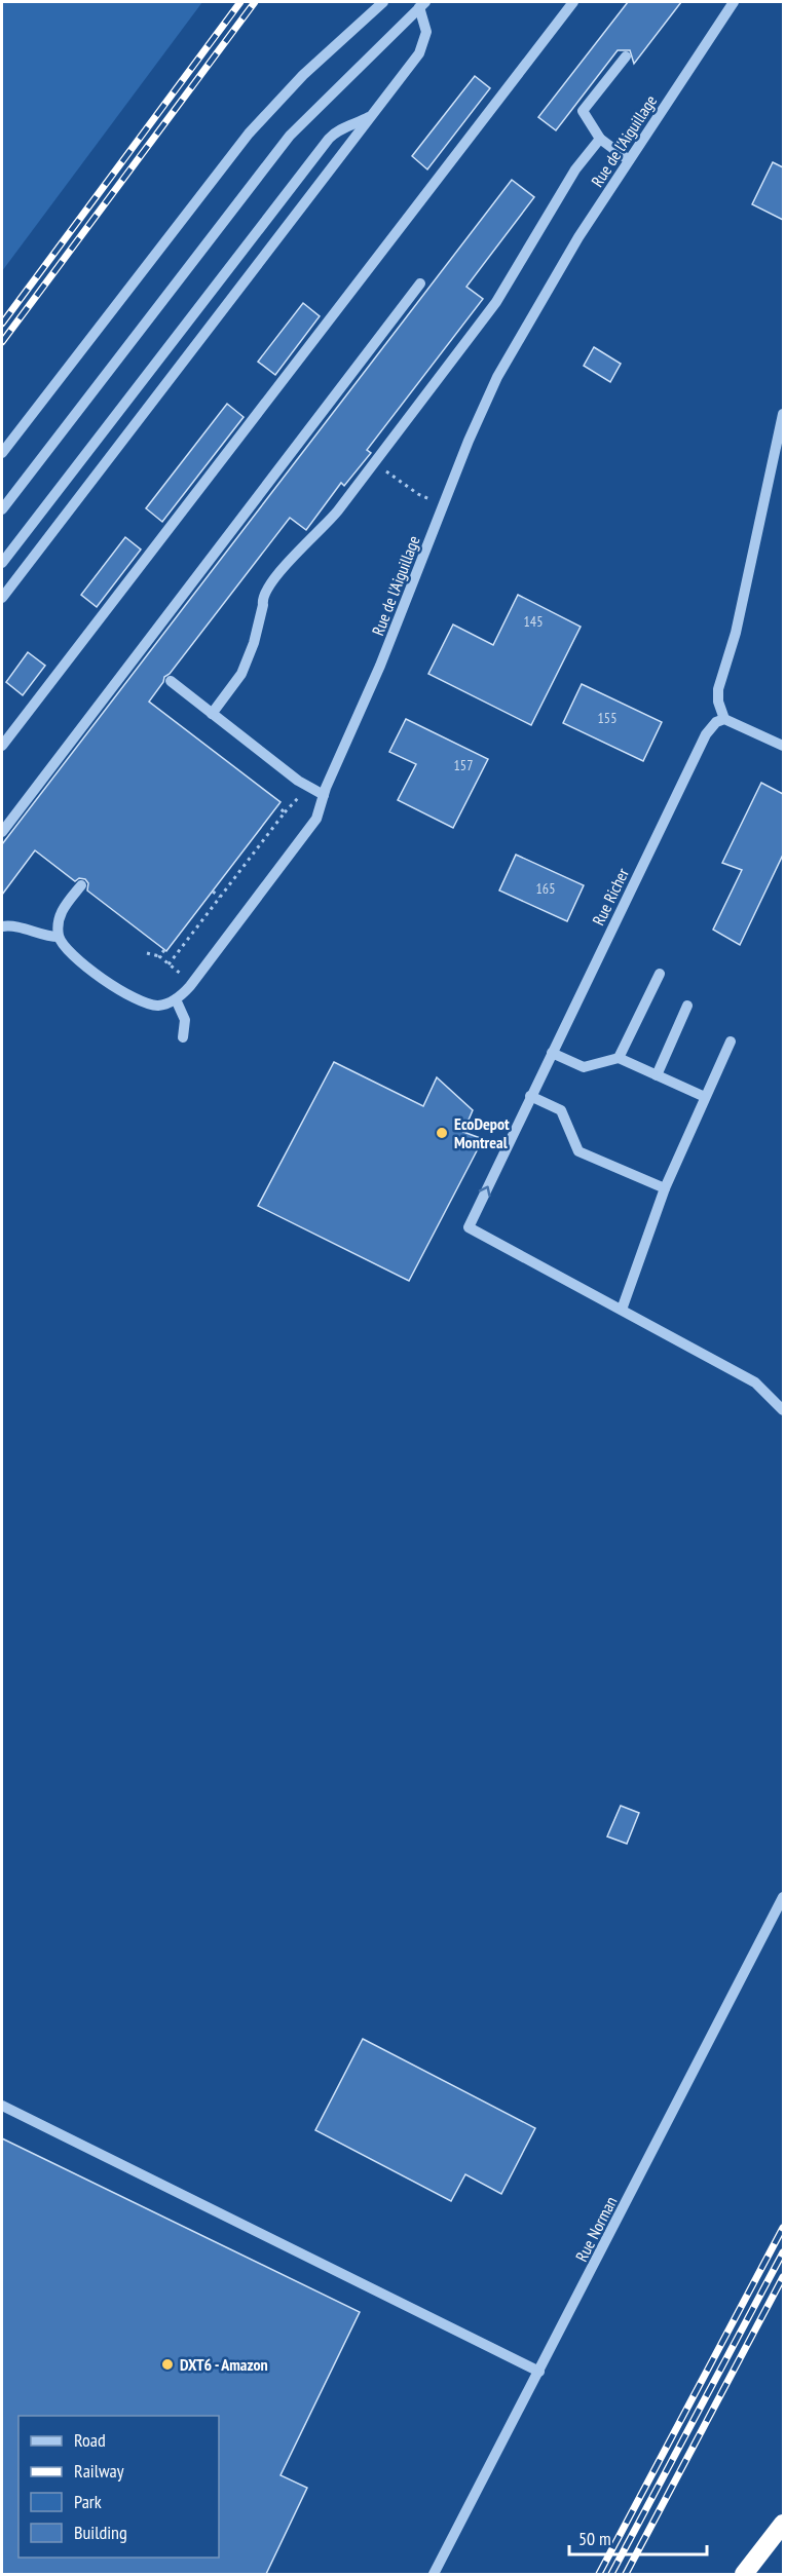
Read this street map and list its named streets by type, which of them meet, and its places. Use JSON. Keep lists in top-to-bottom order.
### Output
{
  "streets": {
    "street": ["Rue de l'Aiguillage", "Rue Richer", "Rue Norman"]
  },
  "places": ["EcoDepot Montreal", "DXT6 - Amazon"],
  "house_numbers": [
    "145",
    "155",
    "157",
    "165"
  ],
  "legend": [
    "Road",
    "Railway",
    "Park",
    "Building"
  ],
  "scale_bar": "50 m"
}
